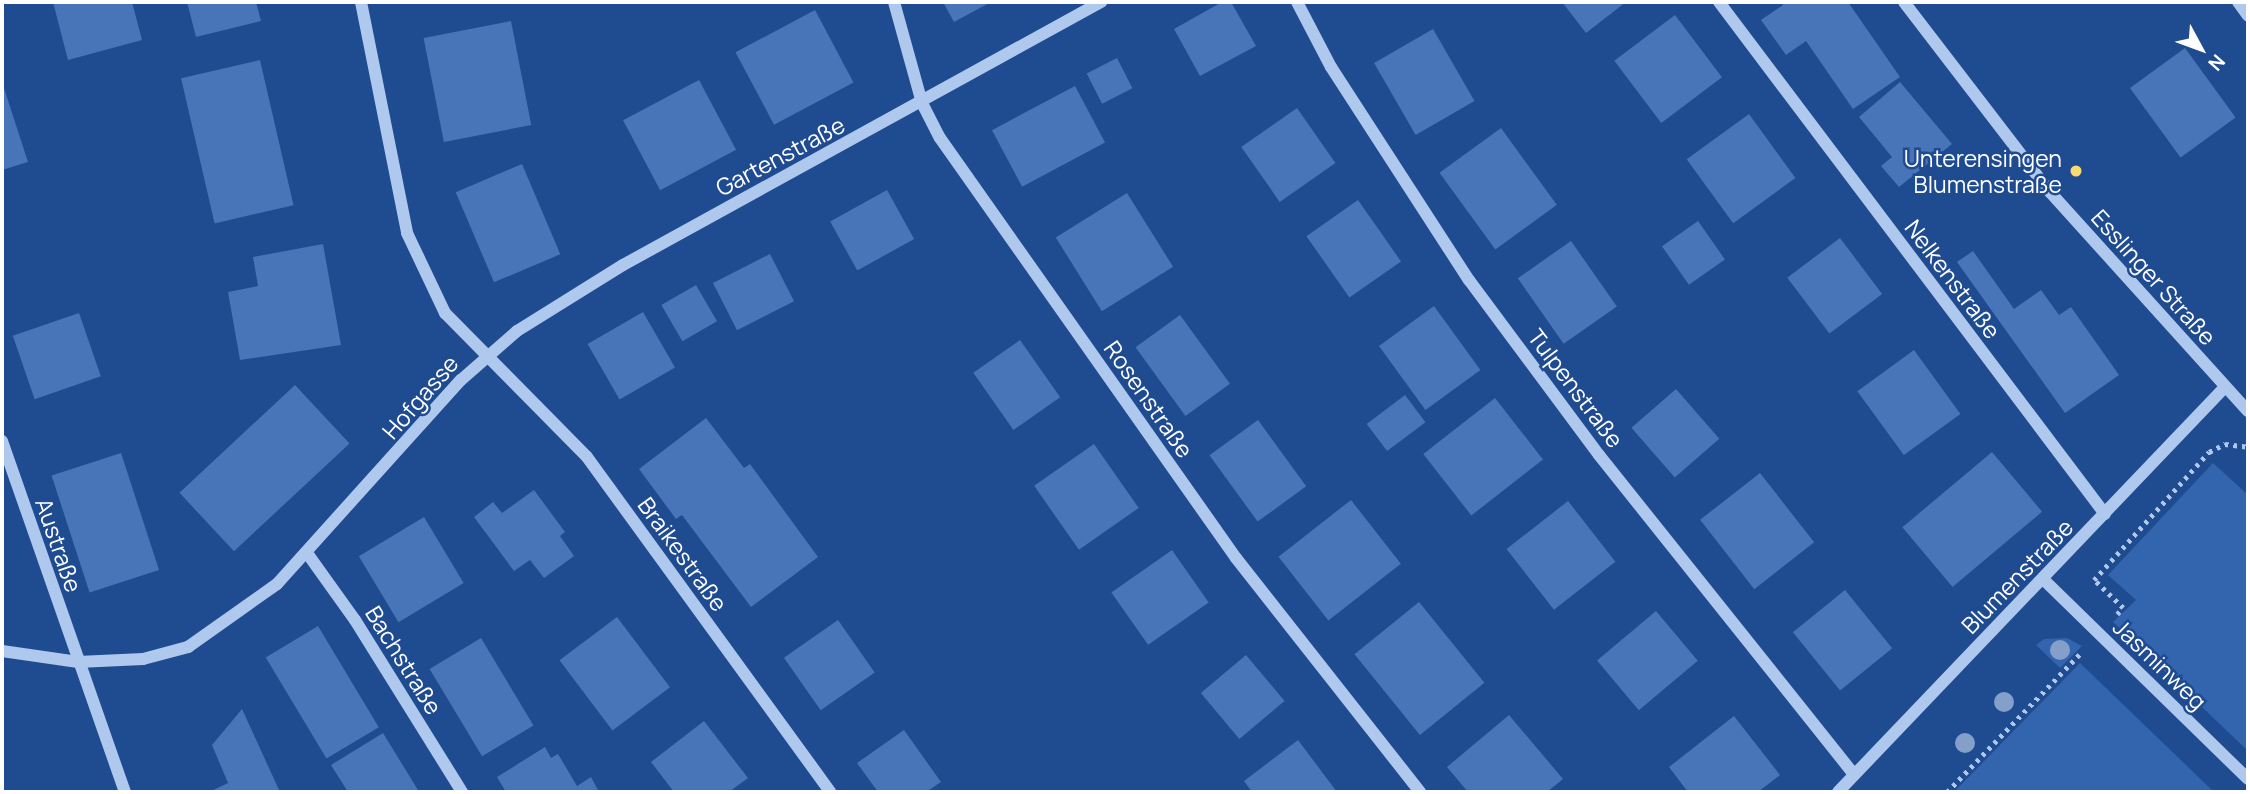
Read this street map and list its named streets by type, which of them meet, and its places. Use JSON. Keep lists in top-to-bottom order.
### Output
{
  "streets": {
    "street": [
      "Gartenstraße",
      "Esslinger Straße",
      "Nelkenstraße",
      "Tulpenstraße",
      "Hofgasse",
      "Rosenstraße",
      "Austraße",
      "Braikestraße",
      "Blumenstraße",
      "Bachstraße",
      "Jasminweg"
    ]
  },
  "crossings": [
    ["Gartenstraße", "Hofgasse"],
    ["Gartenstraße", "Rosenstraße"],
    ["Gartenstraße", "Braikestraße"],
    ["Esslinger Straße", "Blumenstraße"],
    ["Nelkenstraße", "Blumenstraße"],
    ["Tulpenstraße", "Blumenstraße"],
    ["Hofgasse", "Austraße"],
    ["Hofgasse", "Braikestraße"],
    ["Hofgasse", "Bachstraße"],
    ["Blumenstraße", "Jasminweg"]
  ],
  "places": ["Unterensingen Blumenstraße"],
  "north": "bottom right"
}
